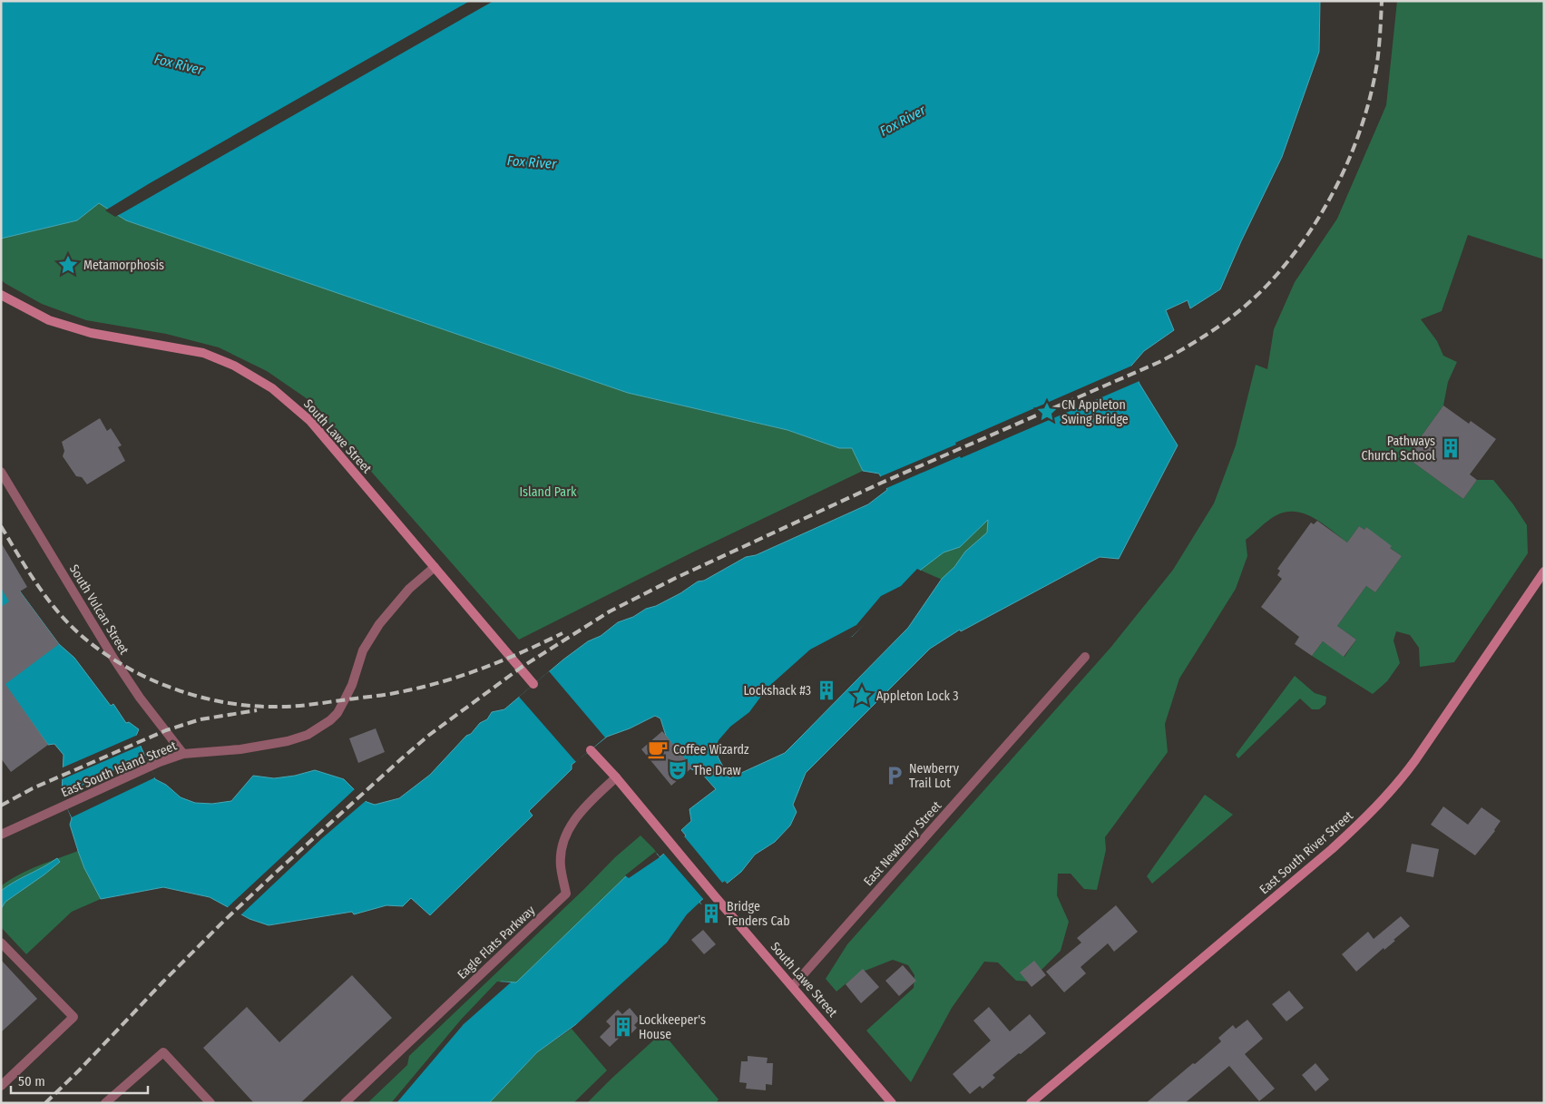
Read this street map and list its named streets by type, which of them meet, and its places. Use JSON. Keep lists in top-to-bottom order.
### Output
{
  "streets": {
    "main road": ["South Lawe Street", "East South River Street"],
    "street": [
      "South Vulcan Street",
      "East South Island Street",
      "East Newberry Street",
      "Eagle Flats Parkway"
    ]
  },
  "crossings": [
    ["South Lawe Street", "East South Island Street"],
    ["South Lawe Street", "East Newberry Street"],
    ["South Lawe Street", "Eagle Flats Parkway"],
    ["South Vulcan Street", "East South Island Street"]
  ],
  "water": ["Fox River"],
  "parks": ["Island Park"],
  "places": {
    "place": ["Metamorphosis", "CN Appleton Swing Bridge", "Appleton Lock 3"],
    "building": [
      "Pathways Church School",
      "Lockshack #3",
      "Bridge Tenders Cab",
      "Lockkeeper's House"
    ],
    "cafe": ["Coffee Wizardz"],
    "theatre": ["The Draw"],
    "parking": ["Newberry Trail Lot"]
  },
  "scale_bar": "50 m"
}
